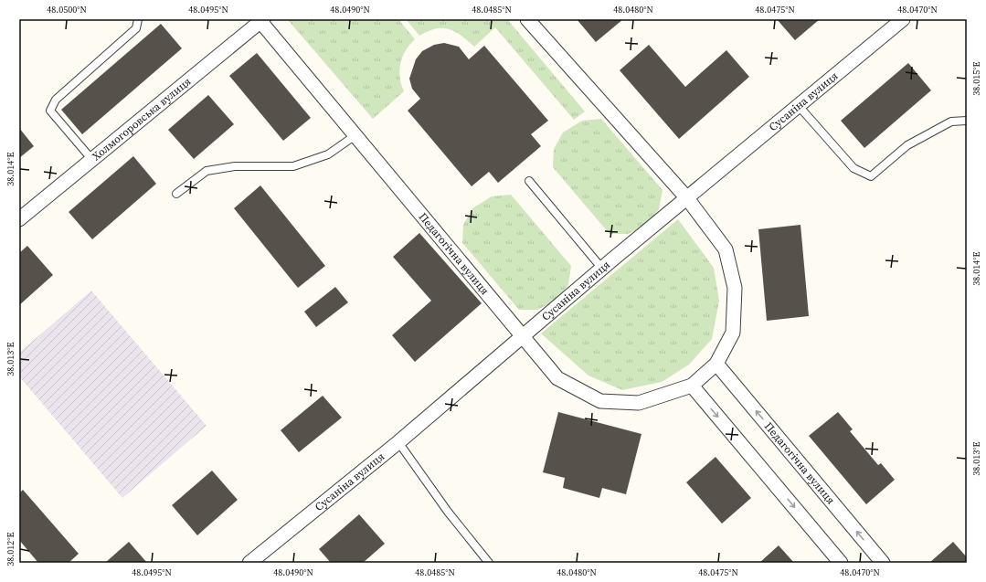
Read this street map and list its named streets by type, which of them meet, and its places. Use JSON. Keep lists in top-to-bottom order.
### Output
{
  "streets": {
    "street": ["Сусаніна вулиця", "Холмогоровська вулиця", "Педагогічна вулиця"]
  },
  "crossings": [
    ["Сусаніна вулиця", "Педагогічна вулиця"],
    ["Холмогоровська вулиця", "Педагогічна вулиця"]
  ],
  "coordinates": [
    "48.0500°N",
    "48.0495°N",
    "48.0490°N",
    "48.0485°N",
    "48.0480°N",
    "48.0475°N",
    "48.0470°N",
    "38.015°E",
    "38.014°E",
    "38.013°E",
    "38.012°E"
  ]
}
